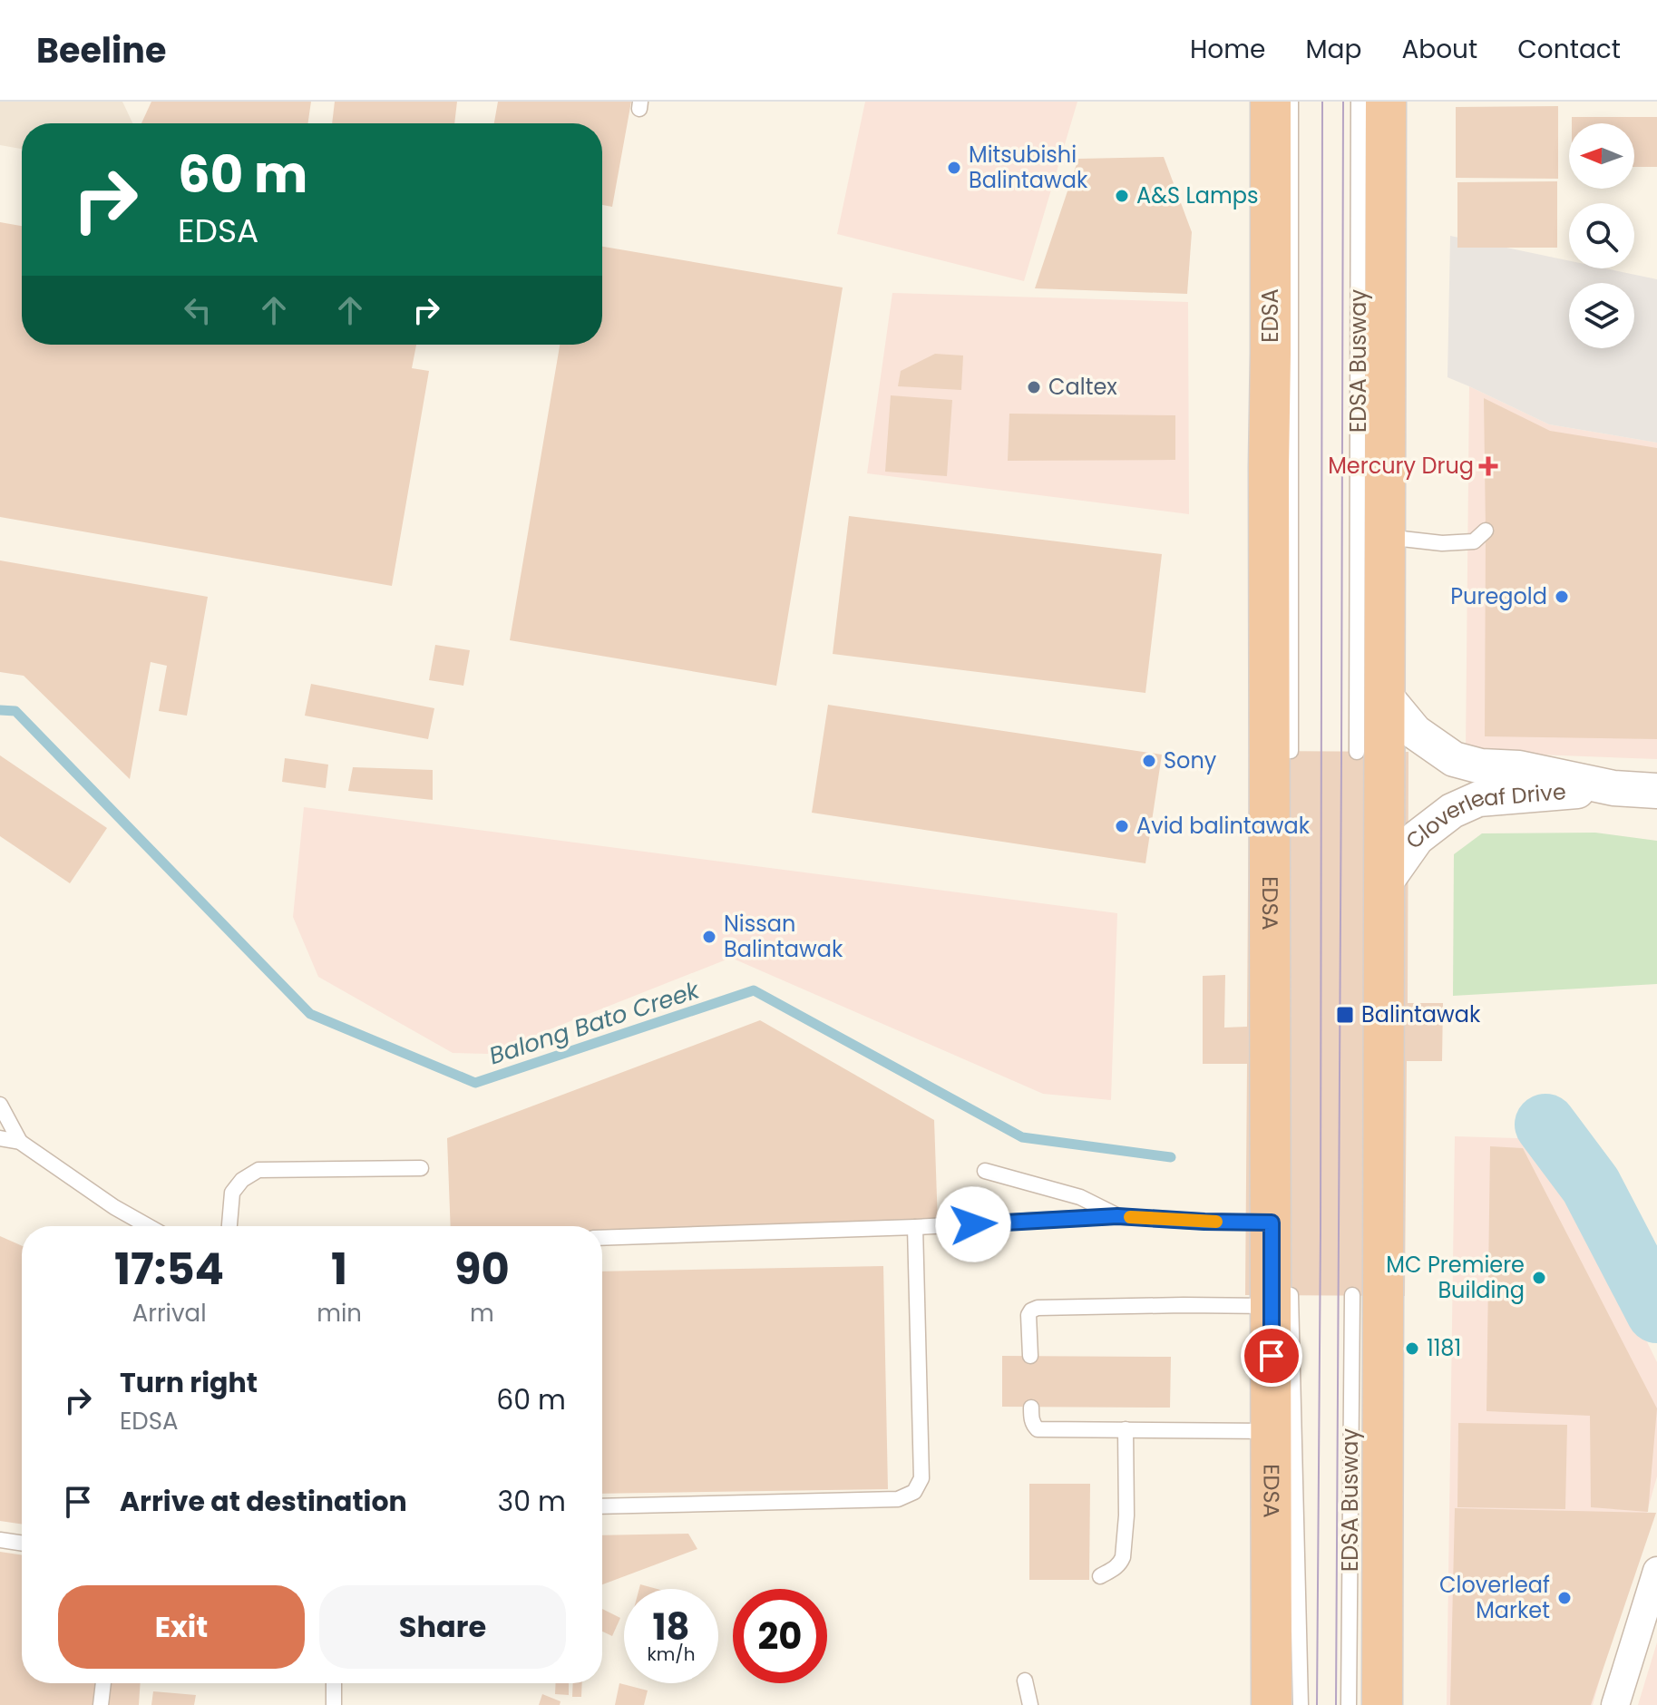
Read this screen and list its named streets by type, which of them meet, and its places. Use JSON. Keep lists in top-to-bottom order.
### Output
{
  "streets": {
    "highway": ["EDSA"],
    "street": ["Cloverleaf Drive"],
    "lane": ["EDSA Busway"]
  },
  "water": ["Balong Bato Creek"],
  "places": {
    "other": [
      "Mitsubishi Balintawak",
      "A&S Lamps",
      "Caltex",
      "Puregold",
      "Sony",
      "Avid balintawak",
      "Nissan Balintawak",
      "MC Premiere Building",
      "1181",
      "Cloverleaf Market"
    ],
    "health": ["Mercury Drug"],
    "transit": ["Balintawak"]
  },
  "north": "left",
  "page": {
    "header": "Beeline",
    "nav": [
      "Home",
      "Map",
      "About",
      "Contact"
    ],
    "turn": ["60 m", "EDSA"],
    "eta": [
      "17:54",
      "Arrival",
      "1",
      "min",
      "90",
      "m"
    ],
    "list": [
      {
        "name": "Turn right",
        "note": "EDSA",
        "value": "60 m"
      },
      {
        "name": "Arrive at destination",
        "value": "30 m"
      }
    ],
    "buttons": ["Exit", "Share"],
    "speed": "18 km/h",
    "limit": "20"
  }
}
